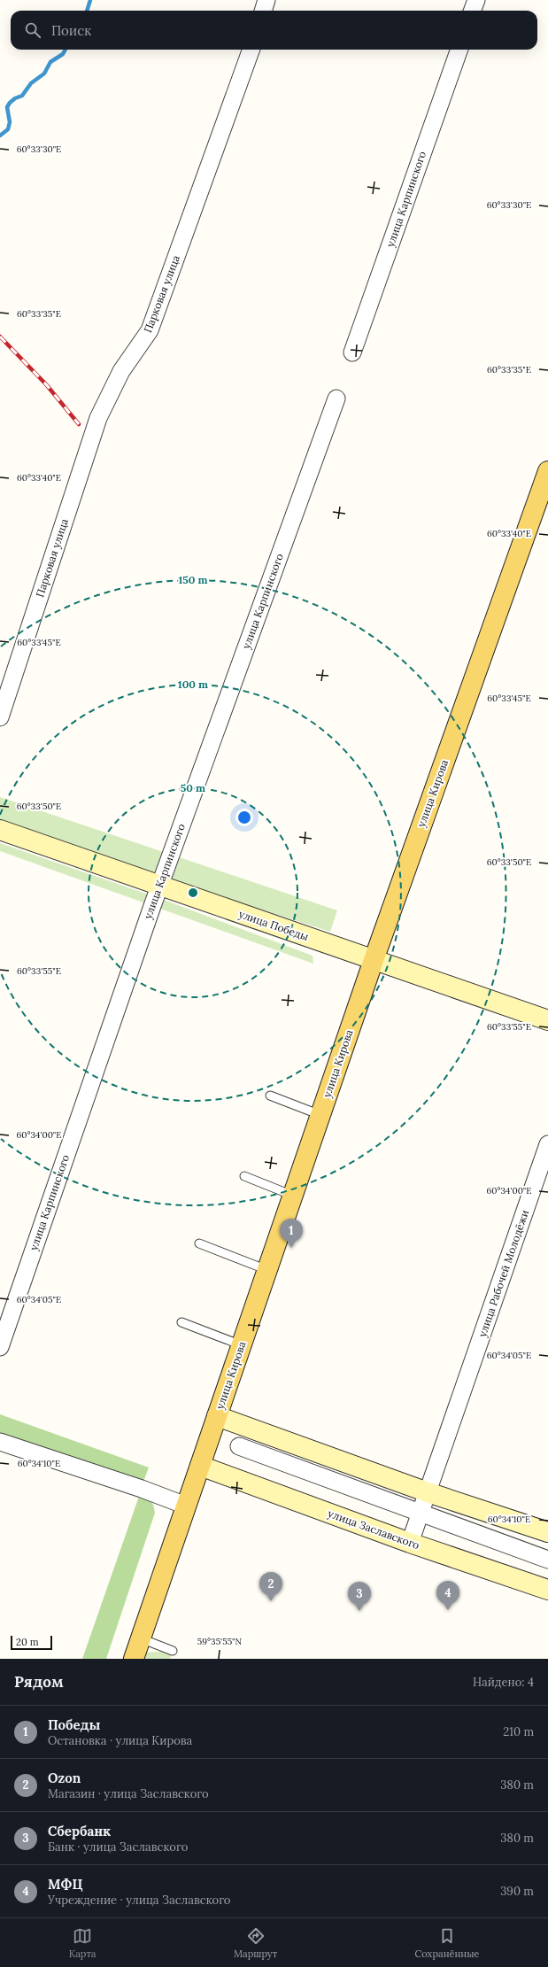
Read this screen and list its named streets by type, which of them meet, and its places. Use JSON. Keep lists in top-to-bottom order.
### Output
{
  "streets": {
    "main road": ["улица Кирова"],
    "street": [
      "улица Карпинского",
      "Парковая улица",
      "улица Победы",
      "улица Рабочей Молодёжи",
      "улица Заславского"
    ]
  },
  "crossings": [
    ["улица Карпинского", "улица Победы"],
    ["улица Кирова", "улица Победы"],
    ["улица Кирова", "улица Заславского"],
    ["улица Рабочей Молодёжи", "улица Заславского"]
  ],
  "scale_bar": "20 m",
  "page": {
    "search": "Поиск",
    "pins": [
      "1",
      "2",
      "4",
      "3"
    ],
    "scale": "20 m",
    "heading": ["Рядом", "Найдено: 4"],
    "list": [
      {
        "mark": "1",
        "name": "Победы",
        "note": "Остановка · улица Кирова",
        "value": "210 m"
      },
      {
        "mark": "2",
        "name": "Ozon",
        "note": "Магазин · улица Заславского",
        "value": "380 m"
      },
      {
        "mark": "3",
        "name": "Сбербанк",
        "note": "Банк · улица Заславского",
        "value": "380 m"
      },
      {
        "mark": "4",
        "name": "МФЦ",
        "note": "Учреждение · улица Заславского",
        "value": "390 m"
      }
    ],
    "nav": ["Карта", "Маршрут", "Сохранённые"]
  },
  "coordinates": [
    "60°33'30\"E",
    "60°33'35\"E",
    "60°33'40\"E",
    "60°33'45\"E",
    "60°33'50\"E",
    "60°33'55\"E",
    "60°34'00\"E",
    "60°34'05\"E",
    "60°34'10\"E",
    "59°35'55\"N"
  ],
  "rings": ["150 m", "100 m", "50 m"]
}
